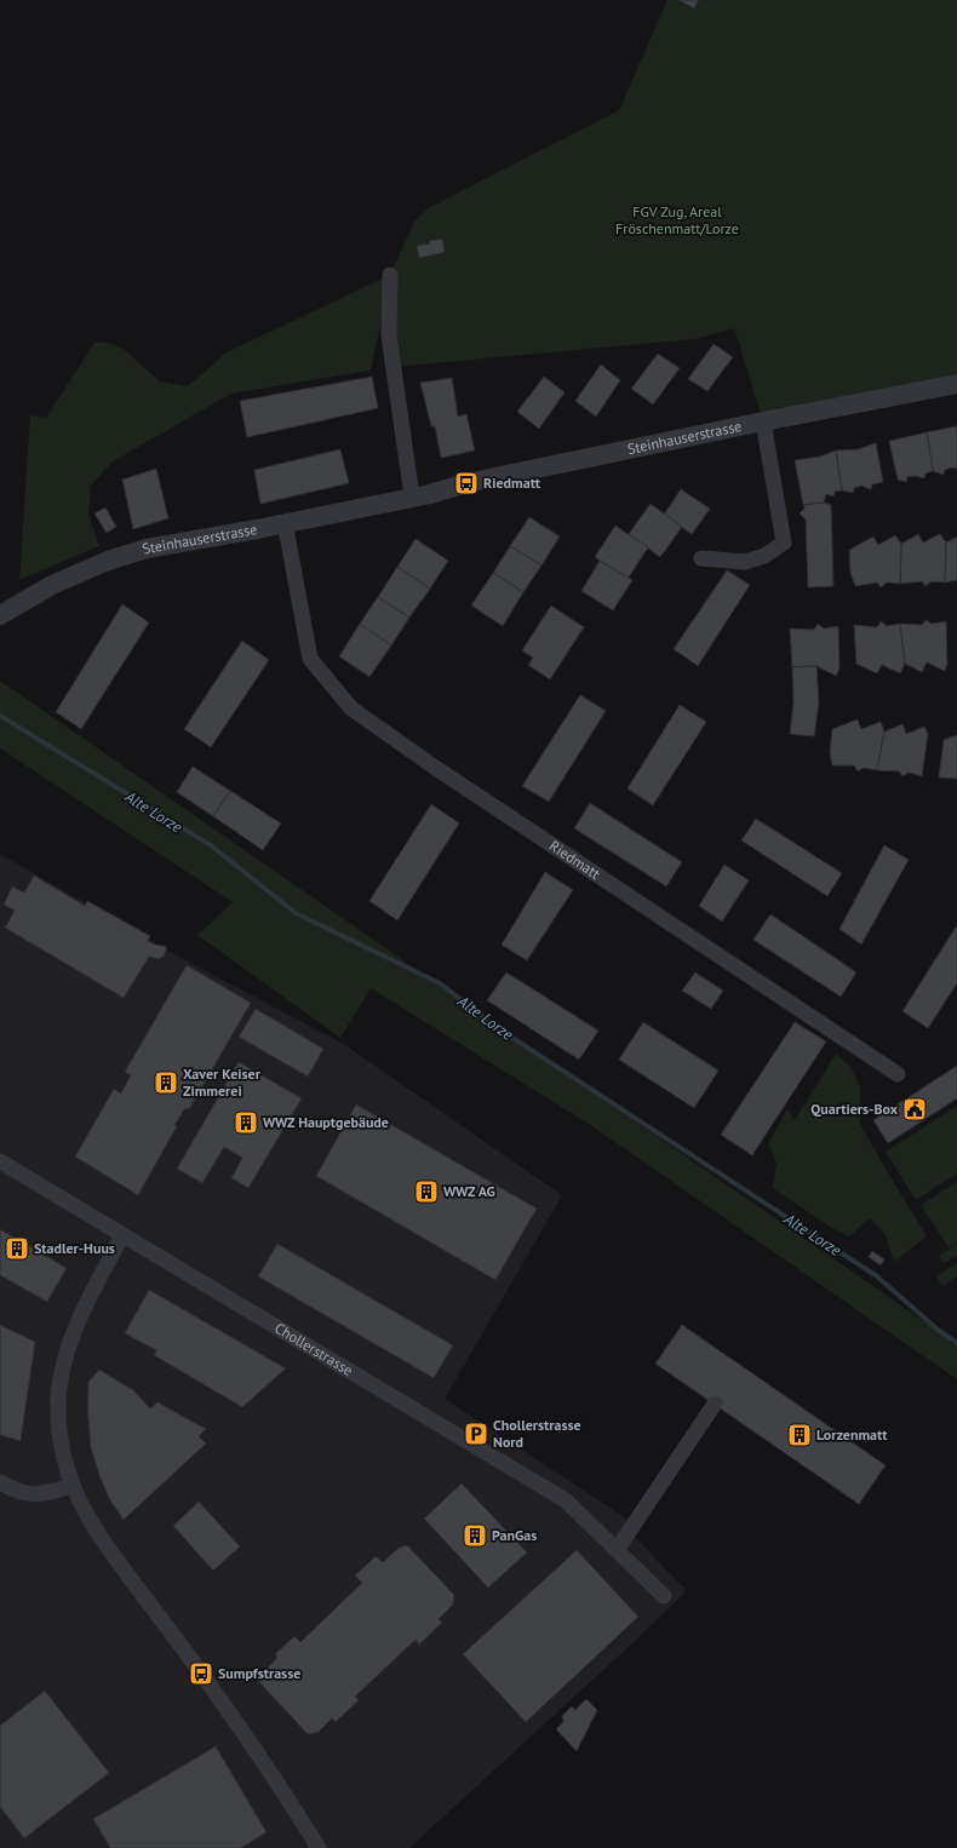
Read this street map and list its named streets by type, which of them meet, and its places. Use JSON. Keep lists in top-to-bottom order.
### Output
{
  "streets": {
    "street": ["Steinhauserstrasse", "Riedmatt", "Chollerstrasse"]
  },
  "crossings": [
    ["Steinhauserstrasse", "Riedmatt"]
  ],
  "water": ["Alte Lorze"],
  "parks": ["FGV Zug, Areal Fröschenmatt/Lorze"],
  "places": {
    "bus stop": ["Riedmatt", "Sumpfstrasse"],
    "building": [
      "Xaver Keiser Zimmerei",
      "WWZ Hauptgebäude",
      "WWZ AG",
      "Stadler-Huus",
      "Lorzenmatt",
      "PanGas"
    ],
    "public building": ["Quartiers-Box"],
    "parking": ["Chollerstrasse Nord"]
  }
}
